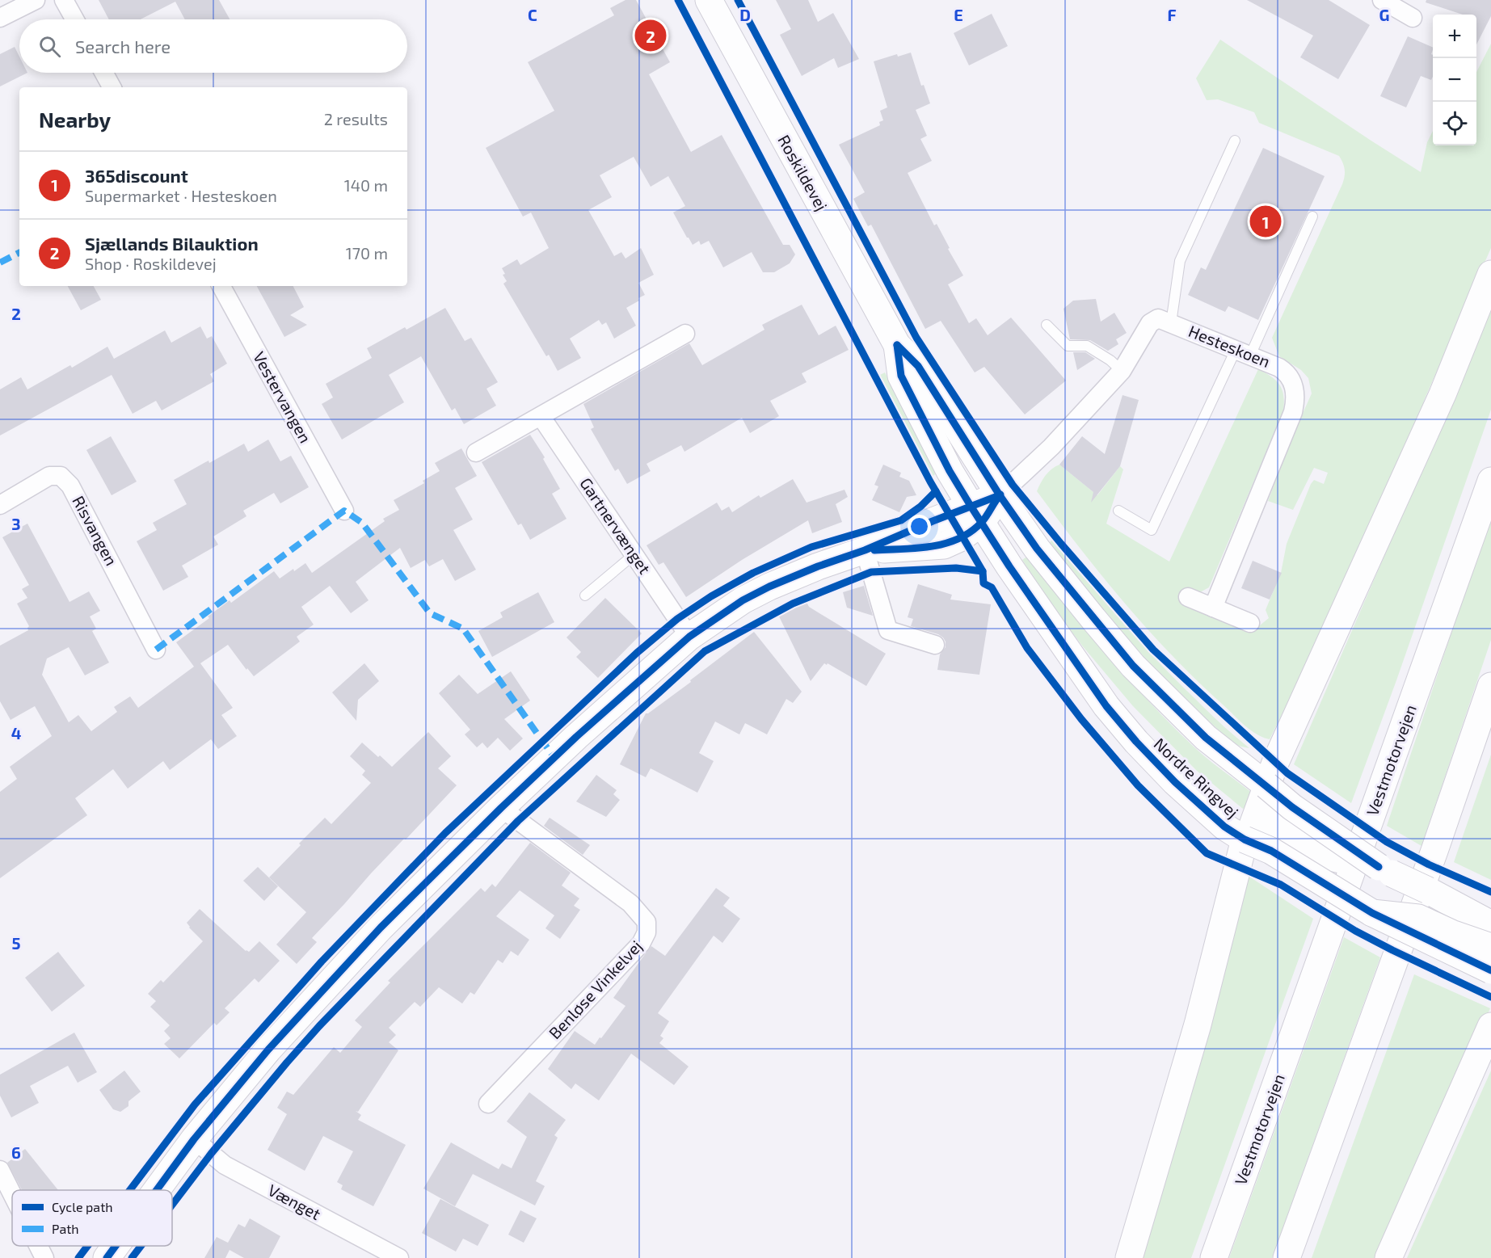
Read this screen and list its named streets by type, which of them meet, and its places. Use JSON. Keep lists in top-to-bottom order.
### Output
{
  "streets": {
    "main road": ["Roskildevej", "Vestmotorvejen", "Nordre Ringvej"],
    "street": [
      "Hesteskoen",
      "Vestervangen",
      "Gartnervænget",
      "Risvangen",
      "Benløse Vinkelvej",
      "Vænget"
    ]
  },
  "crossings": [
    ["Roskildevej", "Hesteskoen"],
    ["Roskildevej", "Nordre Ringvej"]
  ],
  "legend": ["Cycle path", "Path"],
  "page": {
    "map_buttons": ["+", "−"],
    "pins": ["2", "1"],
    "search": "Search here",
    "heading": ["Nearby", "2 results"],
    "list": [
      {
        "mark": "1",
        "name": "365discount",
        "note": "Supermarket · Hesteskoen",
        "value": "140 m"
      },
      {
        "mark": "2",
        "name": "Sjællands Bilauktion",
        "note": "Shop · Roskildevej",
        "value": "170 m"
      }
    ]
  },
  "grid": {
    "columns": [
      "C",
      "D",
      "E",
      "F",
      "G"
    ],
    "rows": [
      "2",
      "3",
      "4",
      "5",
      "6"
    ]
  }
}
